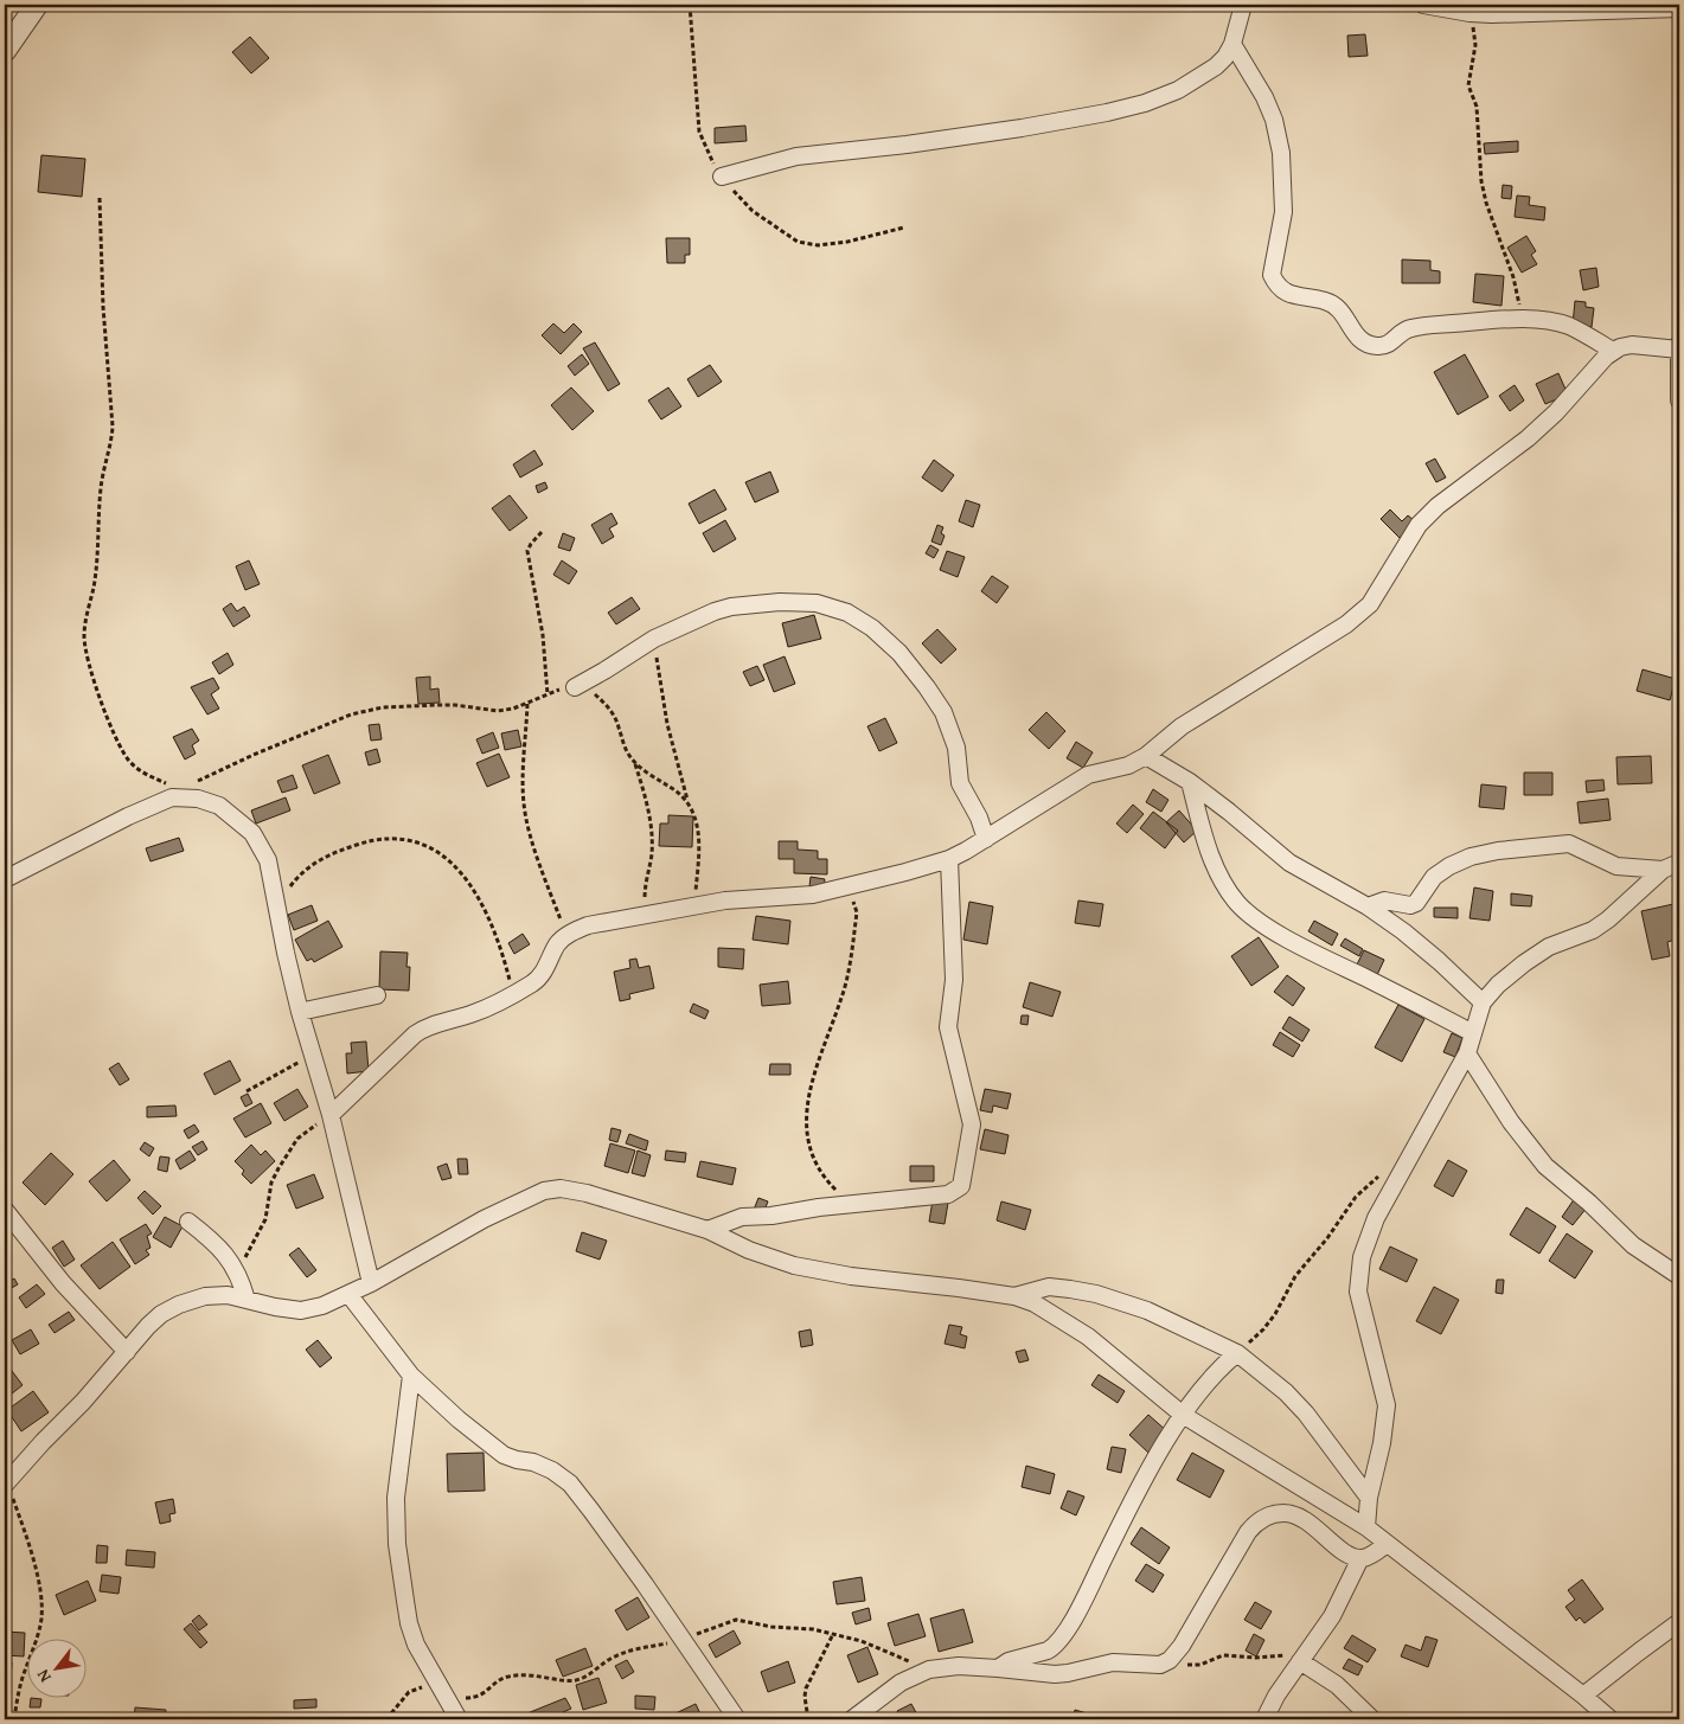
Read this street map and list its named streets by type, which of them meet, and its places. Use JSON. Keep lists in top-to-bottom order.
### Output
{
  "north": "bottom left"
}
